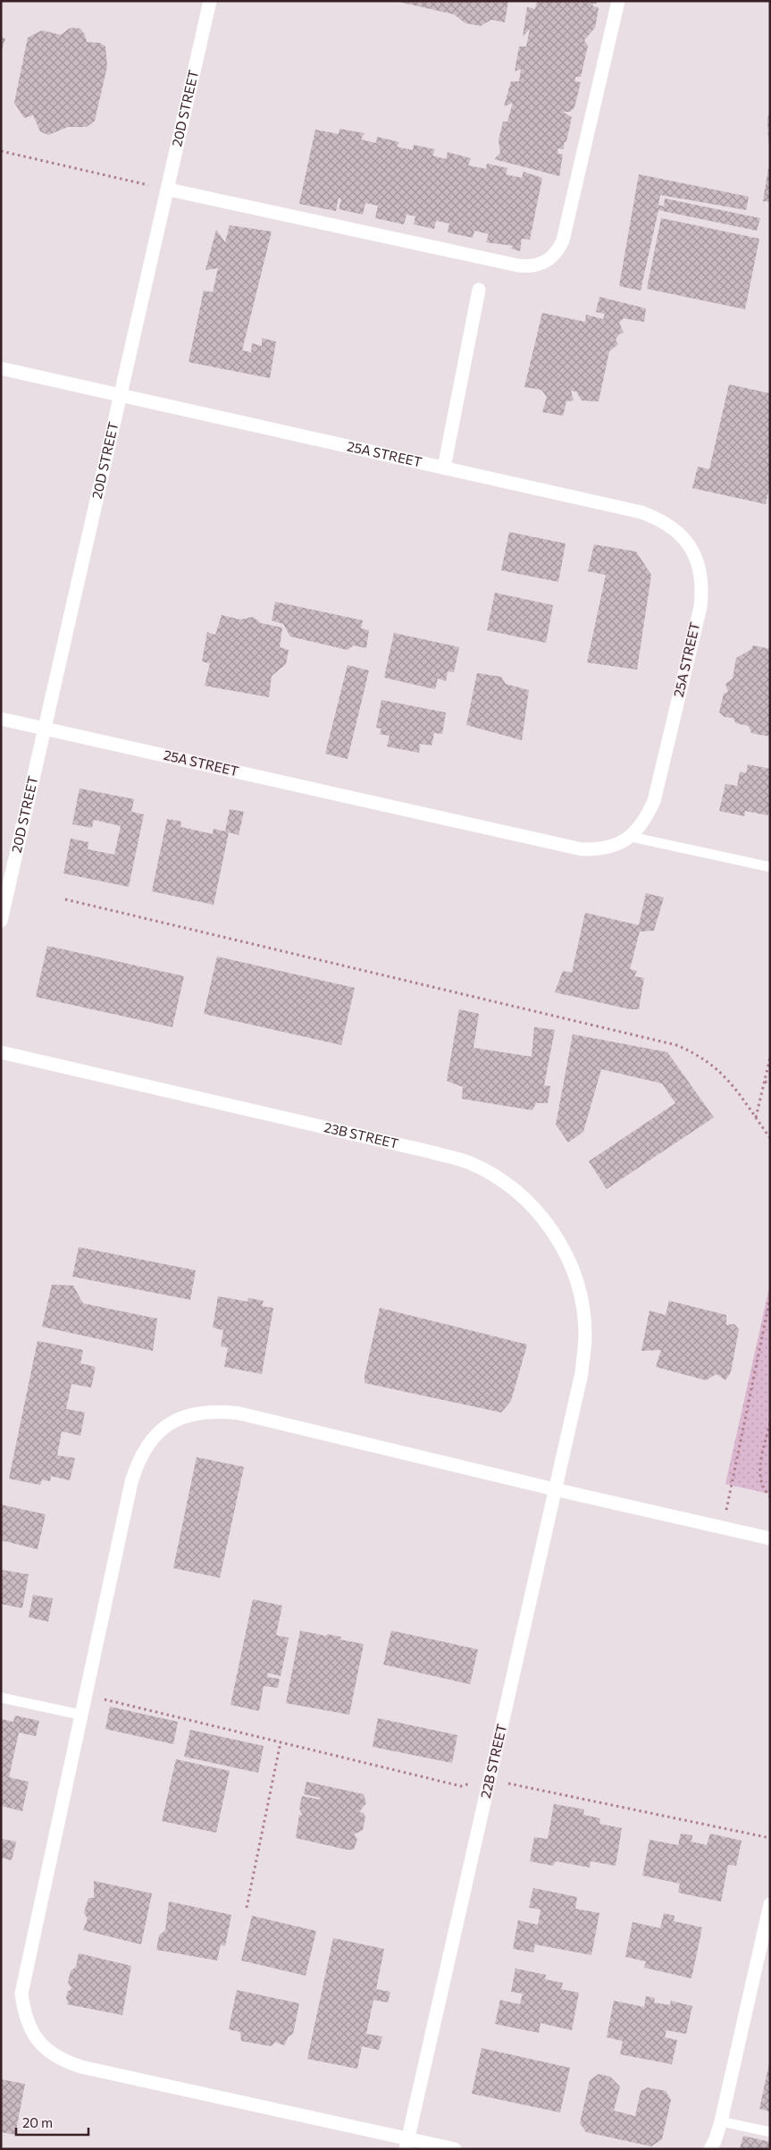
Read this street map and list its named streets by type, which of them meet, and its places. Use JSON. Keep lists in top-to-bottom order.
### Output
{
  "streets": {
    "street": [
      "20D STREET",
      "25A STREET",
      "23B STREET",
      "22B STREET"
    ]
  },
  "crossings": [
    ["20D STREET", "25A STREET"],
    ["23B STREET", "22B STREET"]
  ],
  "scale_bar": "20 m"
}
